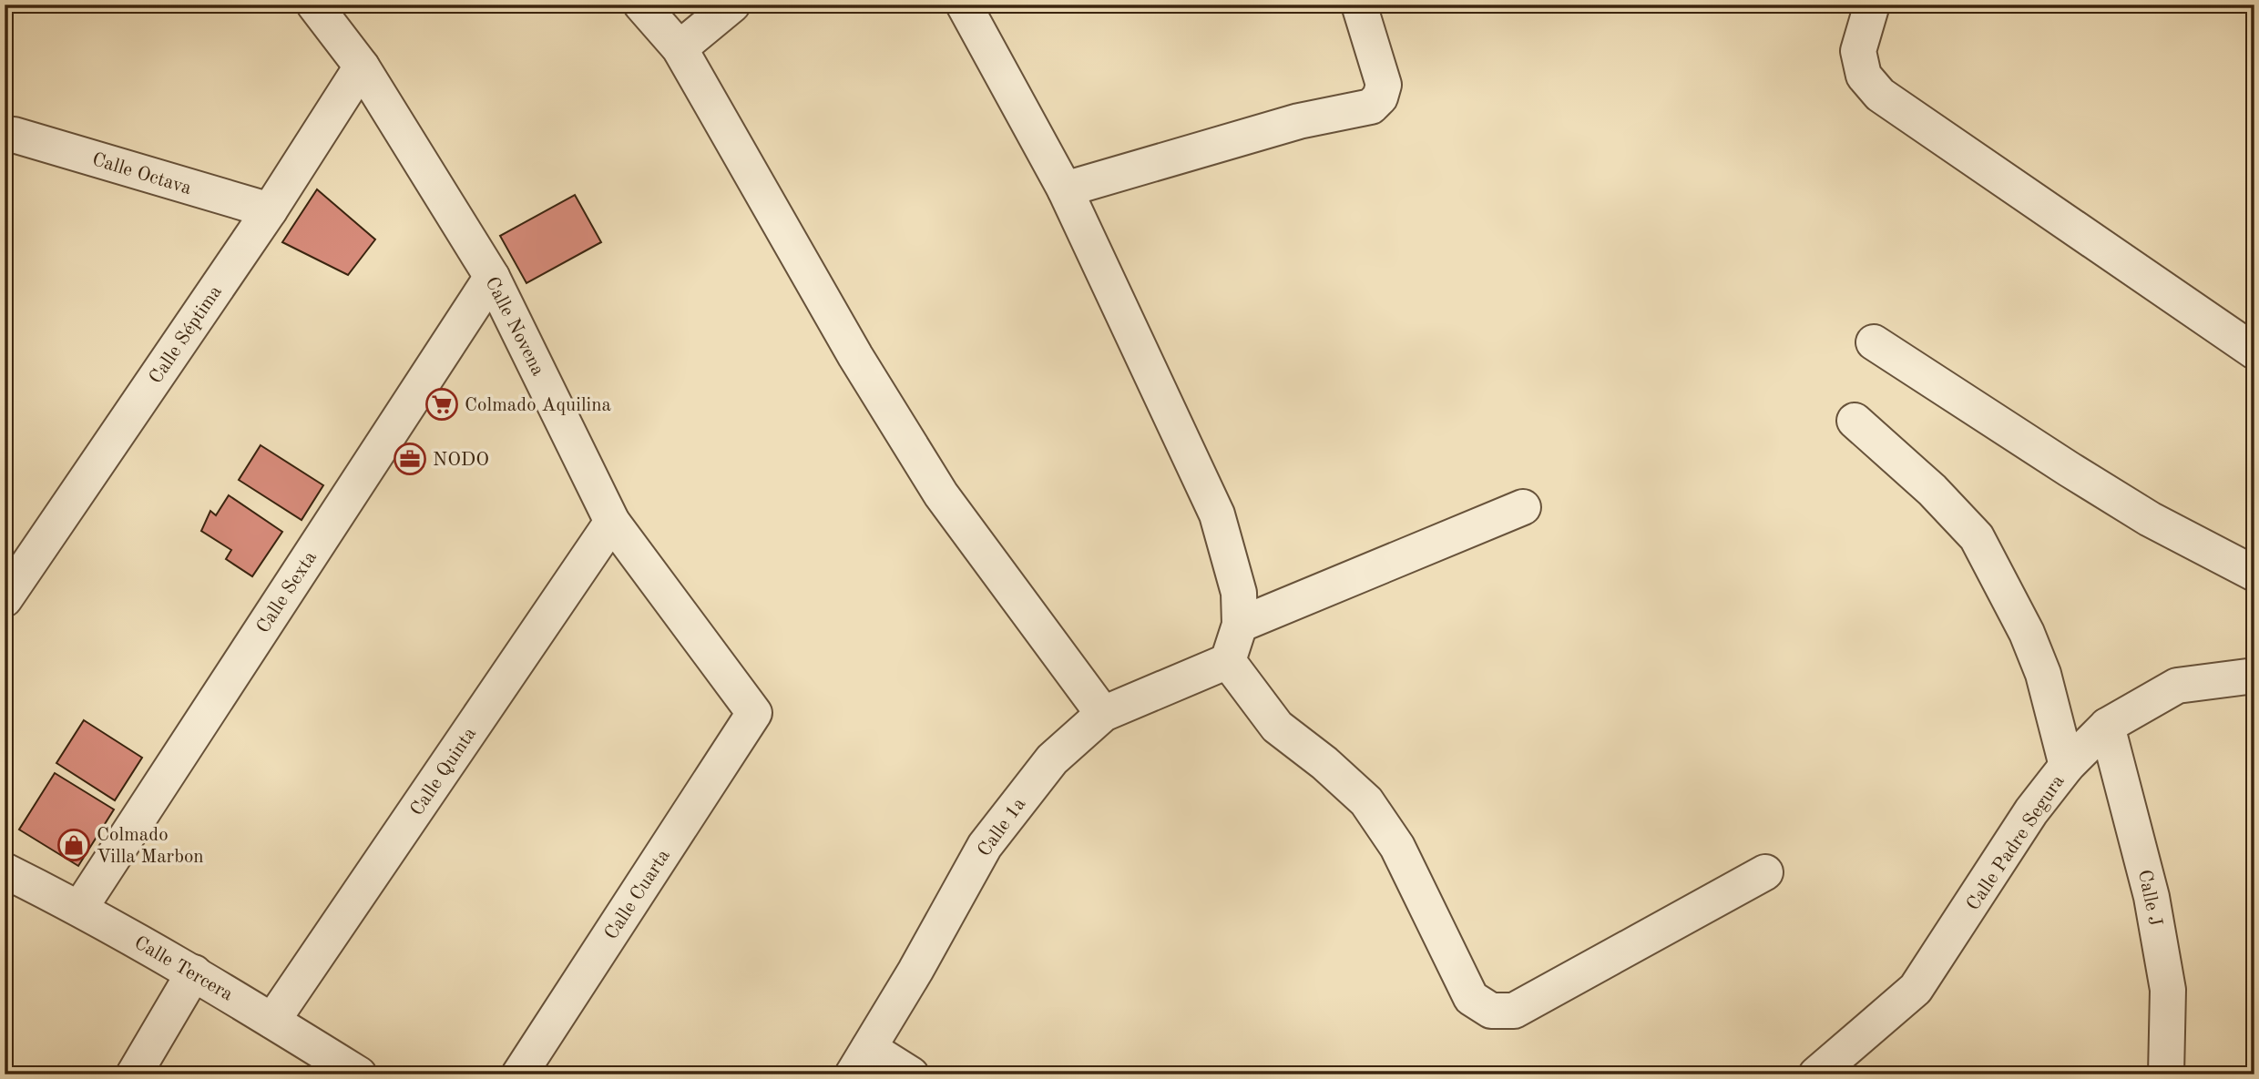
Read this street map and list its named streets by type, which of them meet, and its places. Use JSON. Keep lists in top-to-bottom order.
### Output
{
  "streets": {
    "street": [
      "Calle Octava",
      "Calle Novena",
      "Calle Séptima",
      "Calle Sexta",
      "Calle Quinta",
      "Calle 1a",
      "Calle Padre Segura",
      "Calle Cuarta",
      "Calle J",
      "Calle Tercera"
    ]
  },
  "crossings": [
    ["Calle Octava", "Calle Séptima"],
    ["Calle Novena", "Calle Séptima"],
    ["Calle Novena", "Calle Sexta"],
    ["Calle Novena", "Calle Quinta"],
    ["Calle Novena", "Calle Cuarta"],
    ["Calle Sexta", "Calle Tercera"],
    ["Calle Quinta", "Calle Tercera"],
    ["Calle Padre Segura", "Calle J"]
  ],
  "places": {
    "supermarket": ["Colmado Aquilina"],
    "office": ["NODO"],
    "shop": ["Colmado Villa Marbon"]
  }
}
